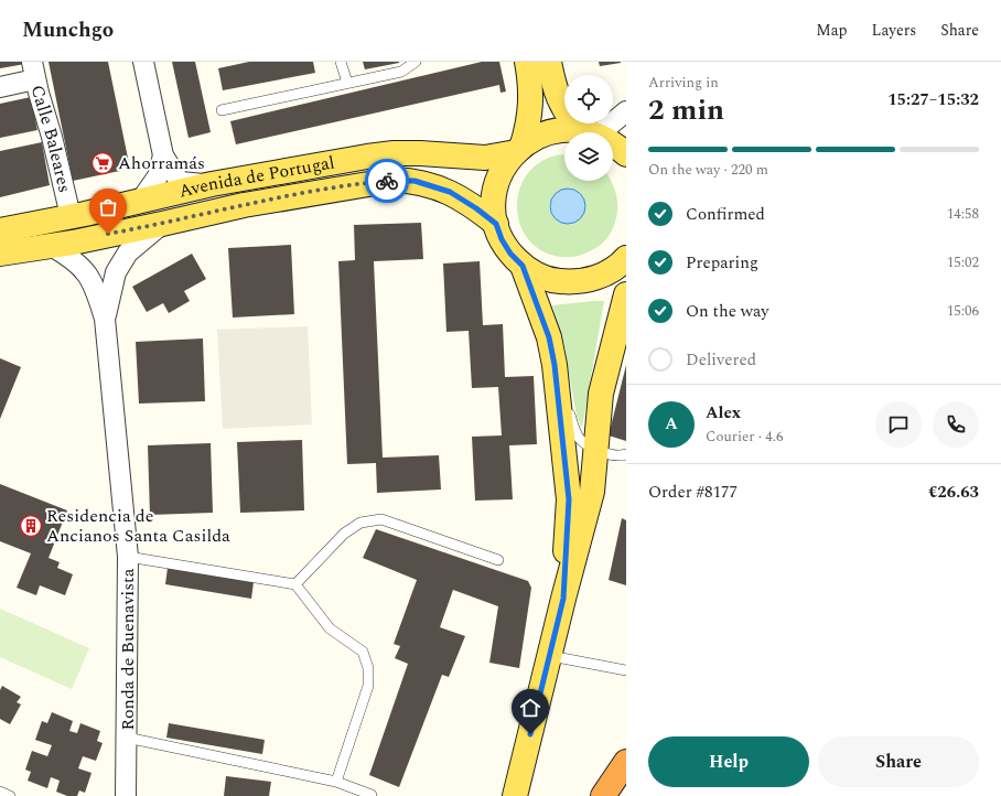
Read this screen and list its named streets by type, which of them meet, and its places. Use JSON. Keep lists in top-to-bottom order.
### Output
{
  "streets": {
    "main road": ["Avenida de Portugal"],
    "street": ["Calle Baleares", "Ronda de Buenavista"]
  },
  "crossings": [
    ["Calle Baleares", "Avenida de Portugal"],
    ["Avenida de Portugal", "Ronda de Buenavista"]
  ],
  "places": {
    "supermarket": ["Ahorramás"],
    "building": ["Residencia de Ancianos Santa Casilda"]
  },
  "page": {
    "header": "Munchgo",
    "nav": ["Map", "Layers", "Share"],
    "heading": ["2 min", "Arriving in", "15:27–15:32"],
    "panel": [
      "Alex",
      "Courier · 4.6",
      "Order #8177",
      "€26.63"
    ],
    "bar": "On the way · 220 m",
    "list": [
      ["Confirmed", "14:58"],
      ["Preparing", "15:02"],
      ["On the way", "15:06"],
      "Delivered"
    ],
    "round": "A",
    "buttons": ["Help", "Share"]
  }
}
